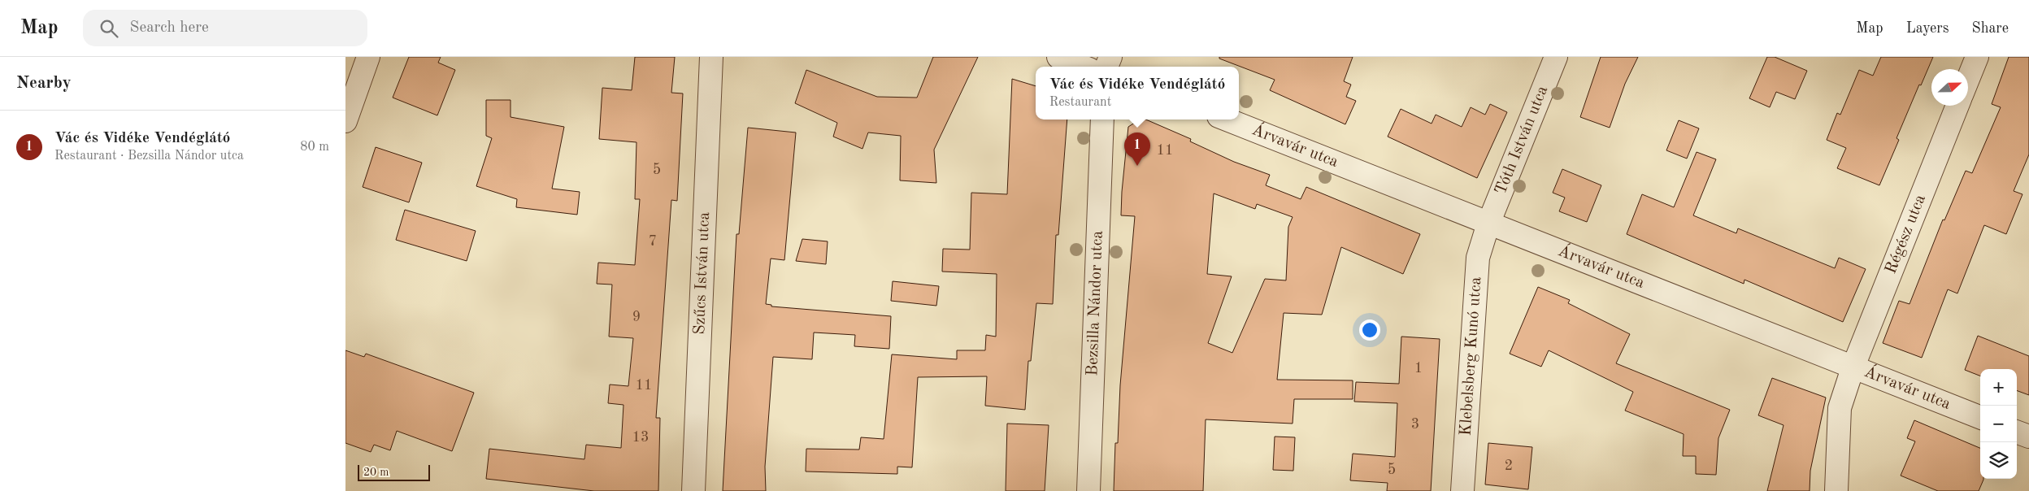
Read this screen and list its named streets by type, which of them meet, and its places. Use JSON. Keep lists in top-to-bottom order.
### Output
{
  "streets": {
    "street": [
      "Tóth István utca",
      "Árvavár utca",
      "Régész utca",
      "Szűcs István utca",
      "Bezsilla Nándor utca",
      "Klebelsberg Kunó utca"
    ]
  },
  "crossings": [
    ["Tóth István utca", "Árvavár utca"],
    ["Tóth István utca", "Klebelsberg Kunó utca"],
    ["Árvavár utca", "Régész utca"],
    ["Árvavár utca", "Klebelsberg Kunó utca"]
  ],
  "house_numbers": [
    "11",
    "5",
    "7",
    "9",
    "1",
    "11",
    "3",
    "13",
    "2",
    "5"
  ],
  "scale_bar": "20 m",
  "north": "right",
  "page": {
    "header": "Map",
    "search": "Search here",
    "nav": ["Map", "Layers", "Share"],
    "heading": "Nearby",
    "popup": ["Vác és Vidéke Vendéglátó", "Restaurant"],
    "list": [
      {
        "mark": "1",
        "name": "Vác és Vidéke Vendéglátó",
        "note": "Restaurant · Bezsilla Nándor utca",
        "value": "80 m"
      }
    ],
    "pins": "1",
    "map_buttons": ["+", "−"],
    "scale": "20 m"
  }
}
